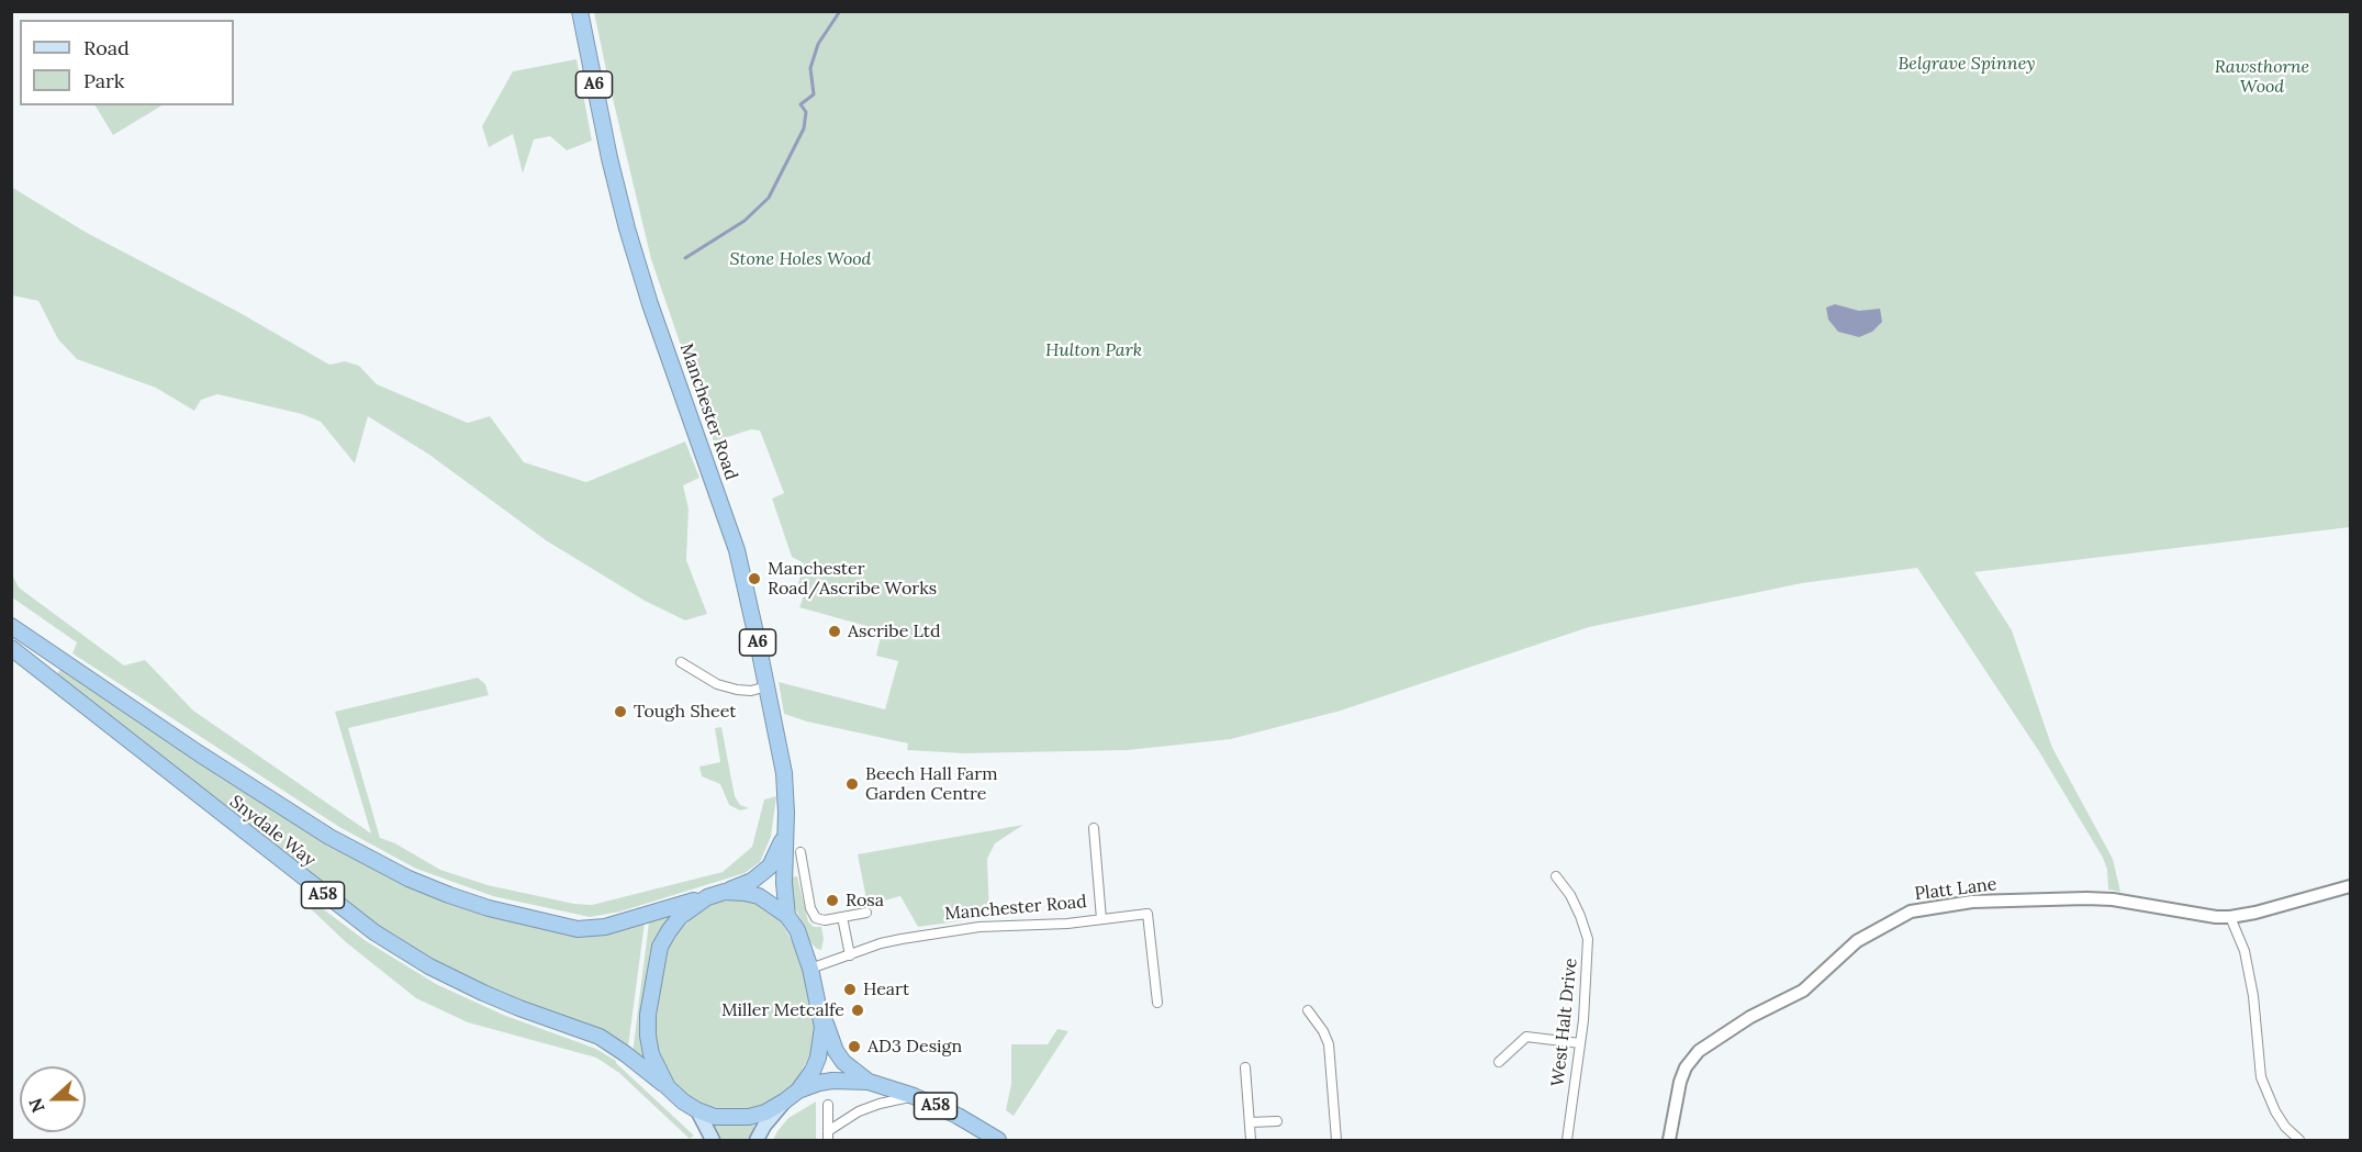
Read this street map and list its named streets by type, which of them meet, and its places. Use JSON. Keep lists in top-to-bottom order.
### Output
{
  "streets": {
    "highway": [
      "A6",
      "Manchester Road",
      "Snydale Way",
      "A58"
    ],
    "street": ["Platt Lane", "West Halt Drive"]
  },
  "crossings": [
    ["Manchester Road", "Snydale Way"],
    ["Manchester Road", "A58"],
    ["Snydale Way", "A58"]
  ],
  "parks": [
    "Belgrave Spinney",
    "Rawsthorne Wood",
    "Stone Holes Wood",
    "Hulton Park"
  ],
  "places": [
    "Manchester Road/Ascribe Works",
    "Ascribe Ltd",
    "Tough Sheet",
    "Beech Hall Farm Garden Centre",
    "Rosa",
    "Heart",
    "Miller Metcalfe",
    "AD3 Design"
  ],
  "legend": ["Road", "Park"],
  "north": "left"
}
